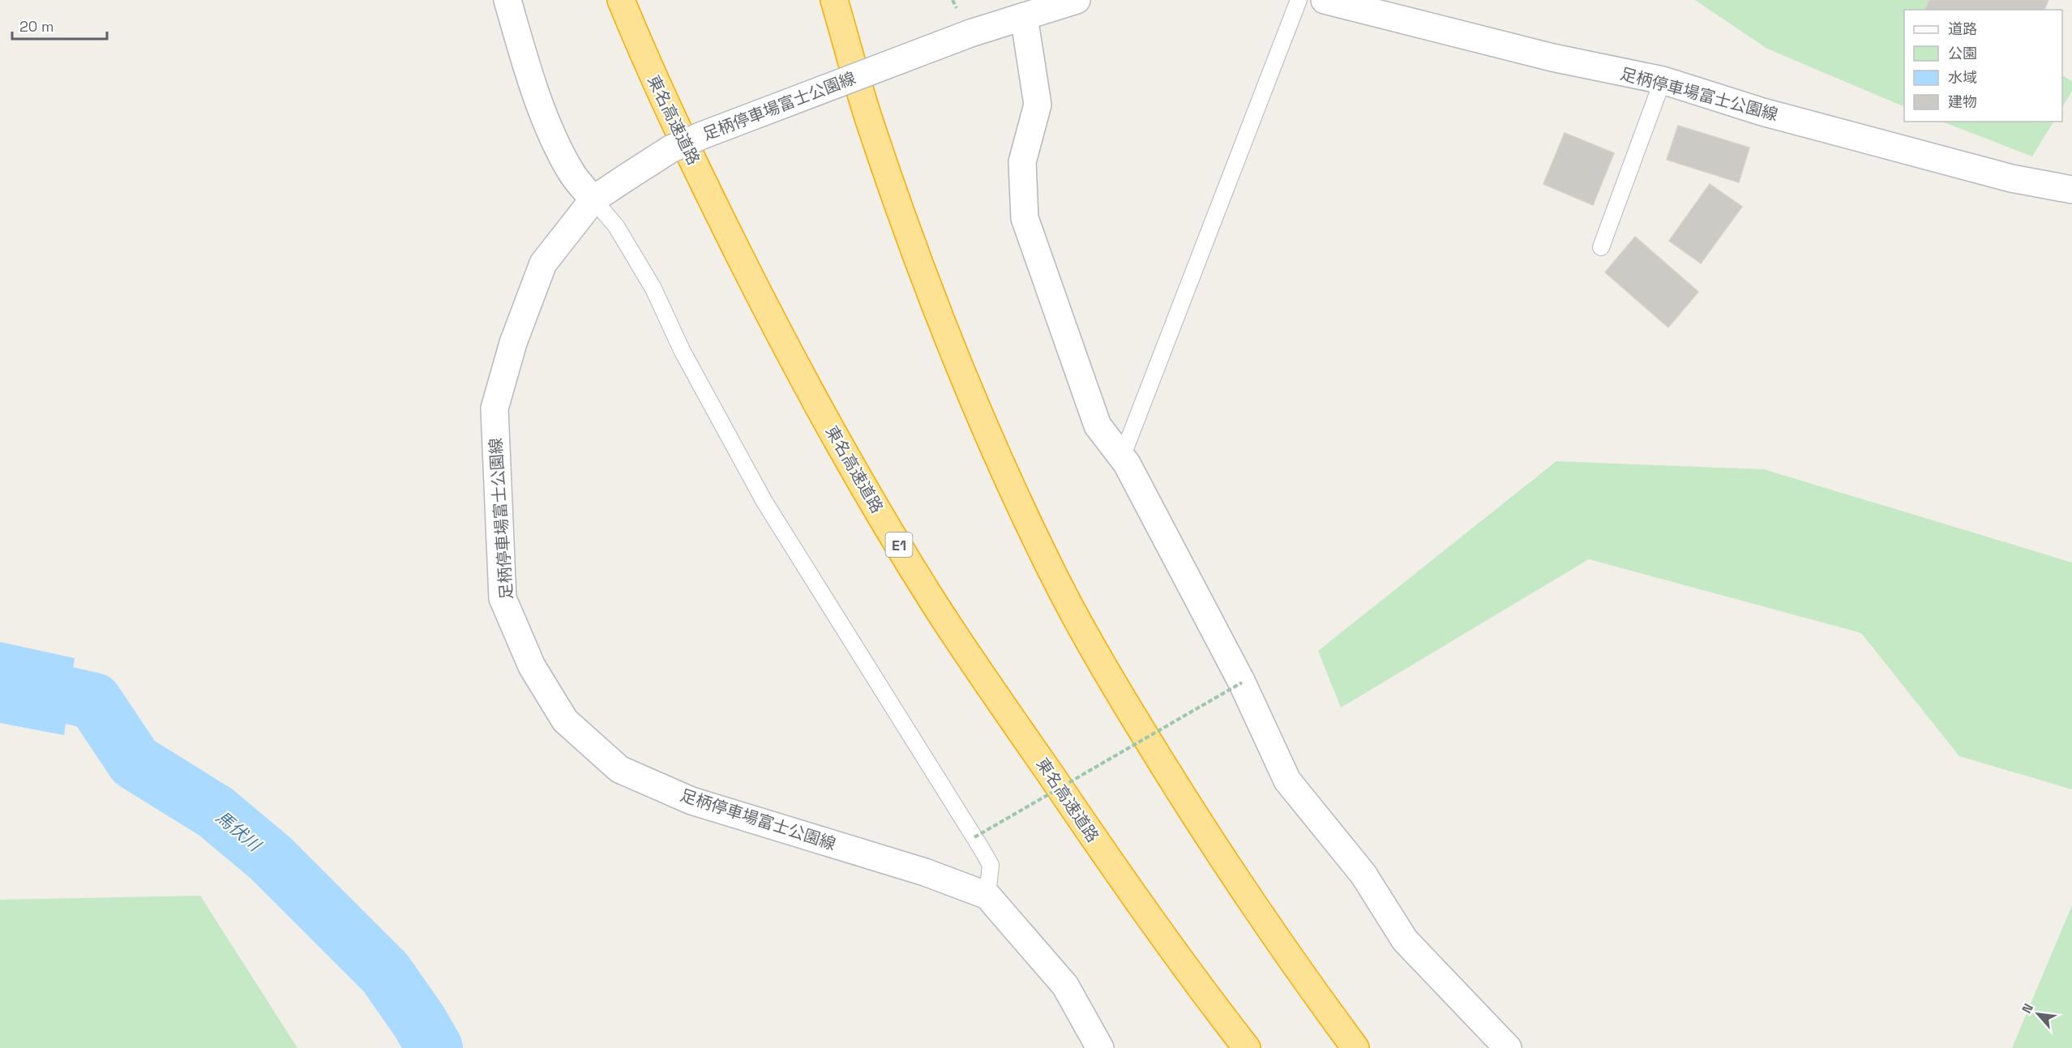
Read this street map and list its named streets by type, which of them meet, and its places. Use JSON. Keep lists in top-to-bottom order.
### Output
{
  "streets": {
    "highway": ["東名高速道路", "E1"],
    "main road": ["足柄停車場富士公園線"]
  },
  "water": ["馬伏川"],
  "legend": [
    "道路",
    "公園",
    "水域",
    "建物"
  ],
  "scale_bar": "20 m",
  "north": "top left"
}
